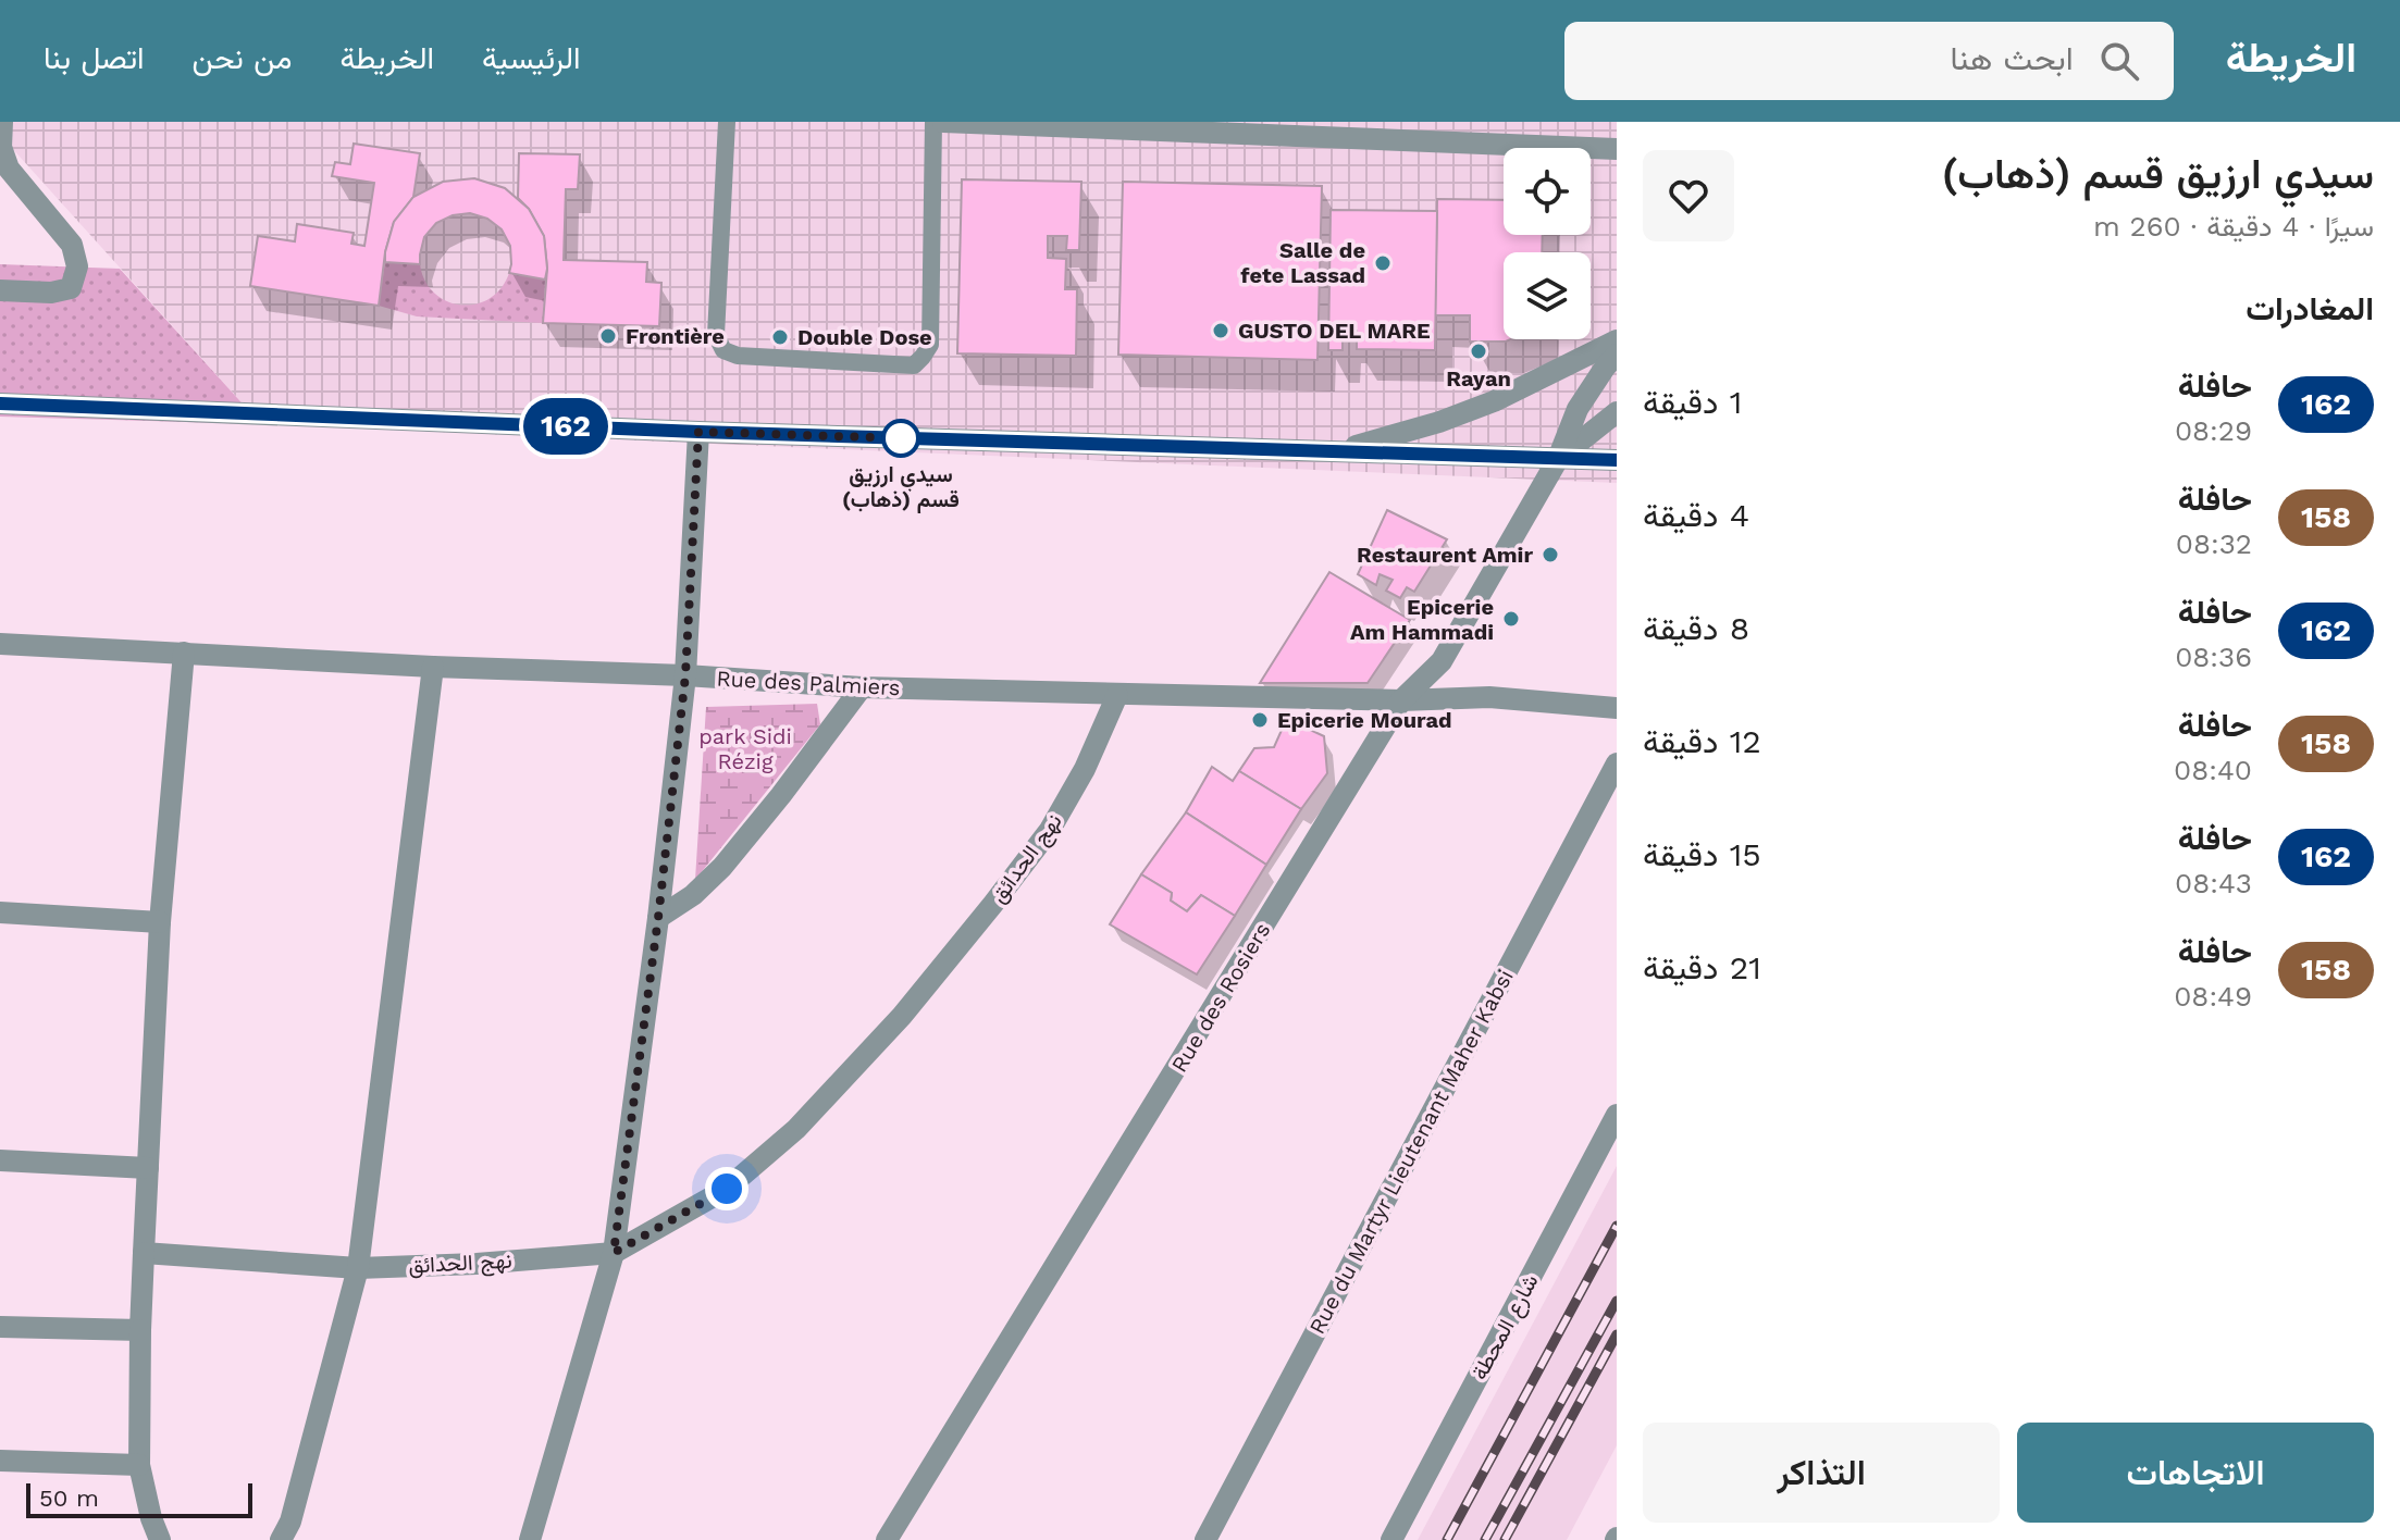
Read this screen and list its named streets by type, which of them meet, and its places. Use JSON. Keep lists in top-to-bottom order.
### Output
{
  "streets": {
    "street": [
      "Rue des Palmiers",
      "نهج الحدائق",
      "Rue des Rosiers",
      "Rue du Martyr Lieutenant Maher Kabsi",
      "شارع المحطة"
    ]
  },
  "crossings": [
    ["Rue des Palmiers", "نهج الحدائق"],
    ["Rue des Palmiers", "Rue des Rosiers"]
  ],
  "parks": ["park Sidi Rézig"],
  "places": [
    "Salle de fete Lassad",
    "GUSTO DEL MARE",
    "Frontière",
    "Double Dose",
    "Rayan",
    "سيدي ارزيق قسم (ذهاب)",
    "Restaurent Amir",
    "Epicerie Am Hammadi",
    "Epicerie Mourad"
  ],
  "lines": ["bus line 162"],
  "scale_bar": "50 m",
  "page": {
    "header": "الخريطة",
    "search": "ابحث هنا",
    "nav": [
      "الرئيسية",
      "الخريطة",
      "من نحن",
      "اتصل بنا"
    ],
    "heading": [
      ["سيدي ارزيق قسم (ذهاب)", "سيرًا · 4 دقيقة · 260 m"],
      "المغادرات"
    ],
    "on_map": "162",
    "list": [
      {
        "mark": "162",
        "name": "حافلة",
        "note": "08:29",
        "value": "1 دقيقة"
      },
      {
        "mark": "158",
        "name": "حافلة",
        "note": "08:32",
        "value": "4 دقيقة"
      },
      {
        "mark": "162",
        "name": "حافلة",
        "note": "08:36",
        "value": "8 دقيقة"
      },
      {
        "mark": "158",
        "name": "حافلة",
        "note": "08:40",
        "value": "12 دقيقة"
      },
      {
        "mark": "162",
        "name": "حافلة",
        "note": "08:43",
        "value": "15 دقيقة"
      },
      {
        "mark": "158",
        "name": "حافلة",
        "note": "08:49",
        "value": "21 دقيقة"
      }
    ],
    "buttons": ["الاتجاهات", "التذاكر"],
    "scale": "50 m"
  }
}
